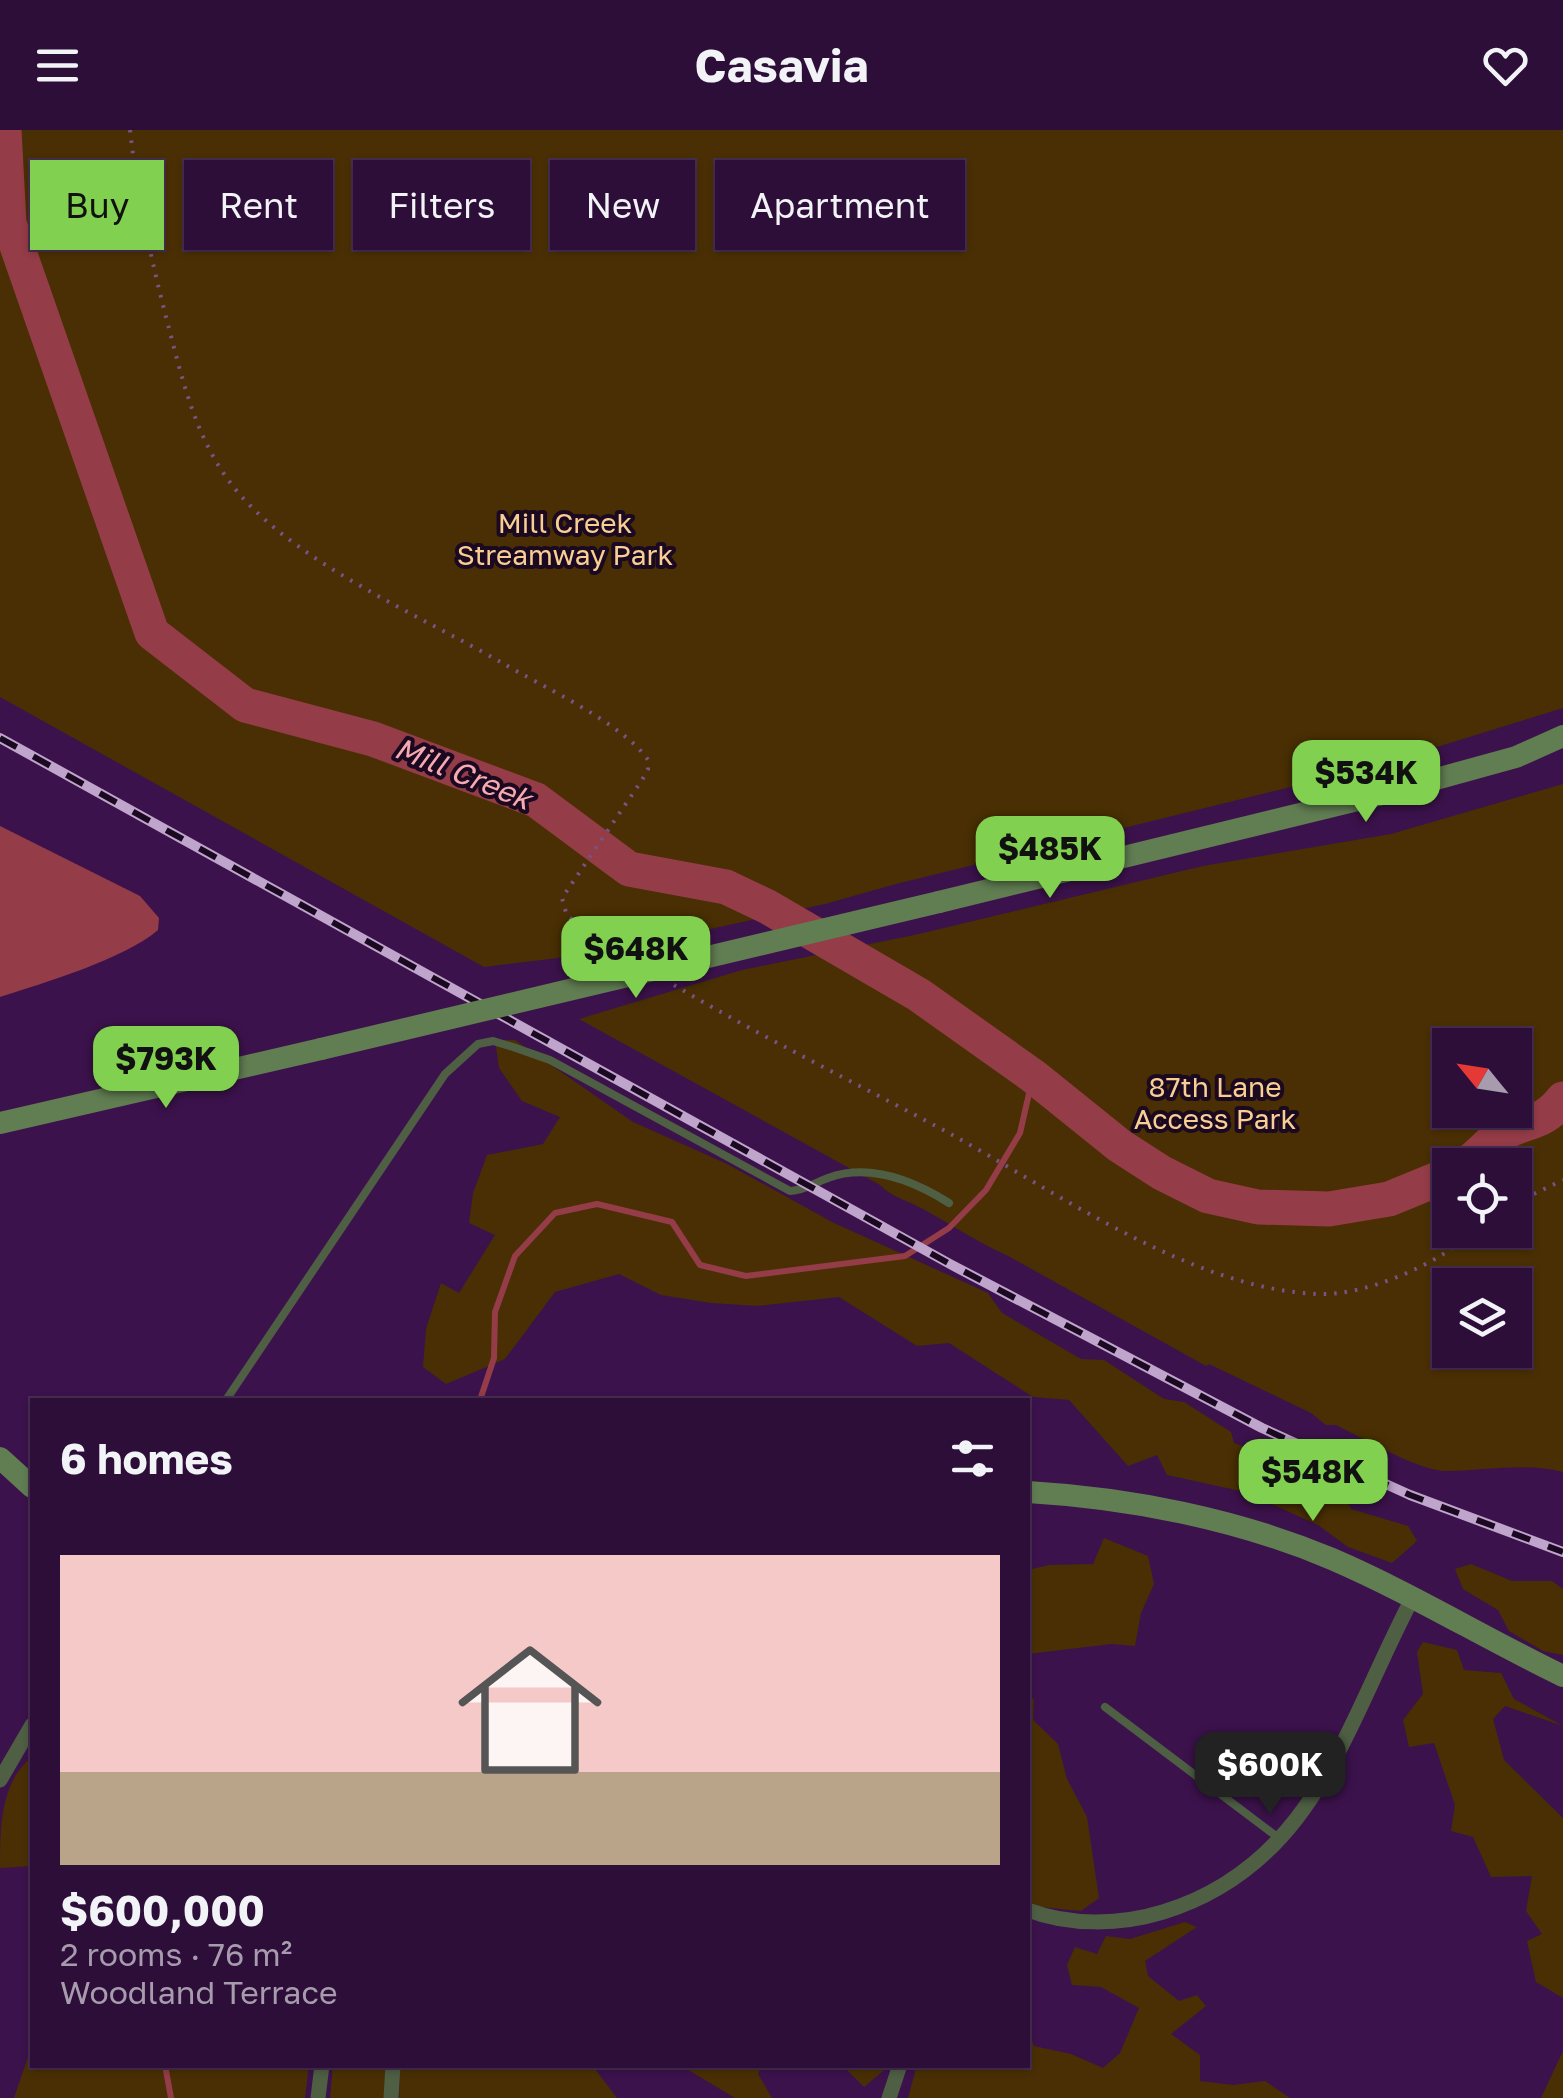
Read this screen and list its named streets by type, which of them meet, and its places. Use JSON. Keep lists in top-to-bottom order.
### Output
{
  "water": ["Mill Creek"],
  "parks": ["Mill Creek Streamway Park", "87th Lane Access Park"],
  "north": "top left",
  "page": {
    "header": "Casavia",
    "chip": [
      "Buy",
      "Rent",
      "Filters",
      "New",
      "Apartment"
    ],
    "price": [
      "$534K",
      "$485K",
      "$648K",
      "$793K",
      "$548K",
      "$600K"
    ],
    "heading": "6 homes",
    "list": [
      {
        "name": "$600,000",
        "note": "2 rooms · 76 m² · Woodland Terrace"
      }
    ]
  }
}
